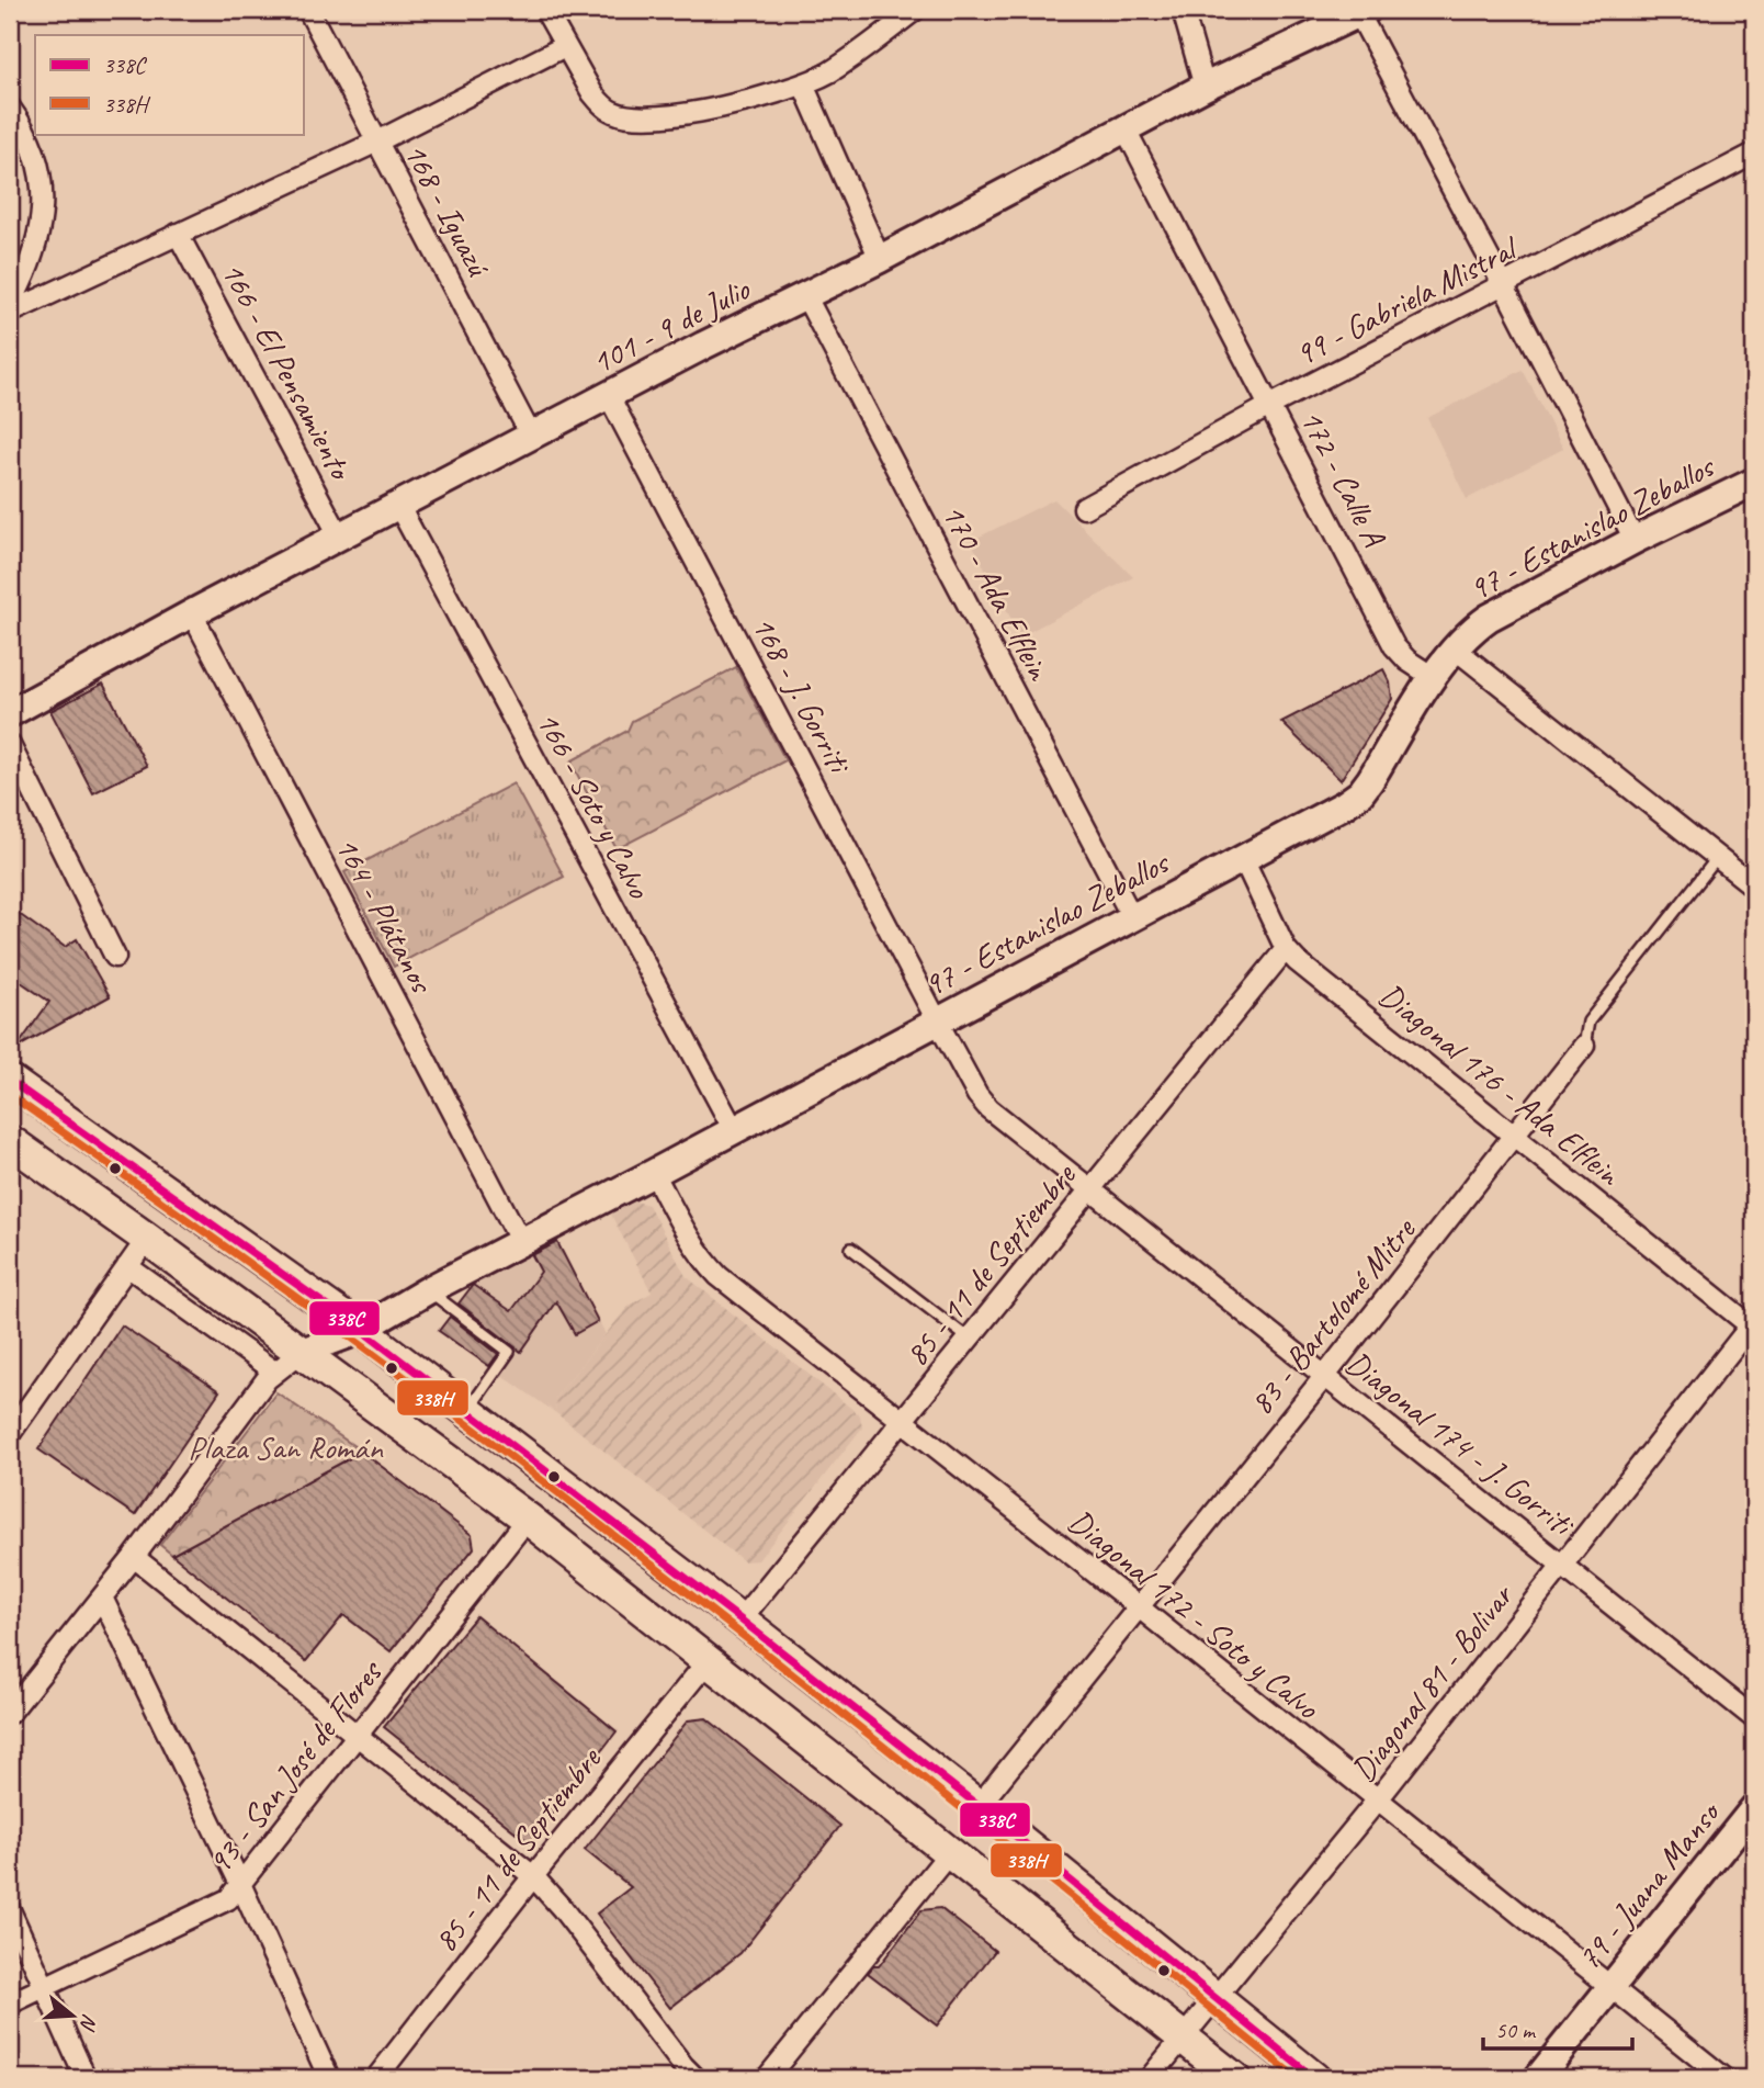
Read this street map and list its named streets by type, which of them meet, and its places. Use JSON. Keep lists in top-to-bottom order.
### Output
{
  "streets": {
    "street": [
      "168 - Iguazú",
      "99 - Gabriela Mistral",
      "101 - 9 de Julio",
      "166 - El Pensamiento",
      "172 - Calle A",
      "97 - Estanislao Zeballos",
      "170 - Ada Elflein",
      "168 - J. Gorriti",
      "166 - Soto y Calvo",
      "164 - Plátanos",
      "Diagonal 176 - Ada Elflein",
      "85 - 11 de Septiembre",
      "83 - Bartolomé Mitre",
      "Diagonal 174 - J. Gorriti",
      "Diagonal 172 - Soto y Calvo",
      "Diagonal 81 - Bolivar",
      "93 - San José de Flores",
      "79 - Juana Manso"
    ]
  },
  "crossings": [
    ["168 - Iguazú", "101 - 9 de Julio"],
    ["99 - Gabriela Mistral", "172 - Calle A"],
    ["101 - 9 de Julio", "166 - El Pensamiento"],
    ["101 - 9 de Julio", "172 - Calle A"],
    ["101 - 9 de Julio", "170 - Ada Elflein"],
    ["101 - 9 de Julio", "168 - J. Gorriti"],
    ["101 - 9 de Julio", "166 - Soto y Calvo"],
    ["101 - 9 de Julio", "164 - Plátanos"],
    ["172 - Calle A", "97 - Estanislao Zeballos"],
    ["97 - Estanislao Zeballos", "170 - Ada Elflein"],
    ["97 - Estanislao Zeballos", "168 - J. Gorriti"],
    ["97 - Estanislao Zeballos", "166 - Soto y Calvo"],
    ["97 - Estanislao Zeballos", "164 - Plátanos"],
    ["97 - Estanislao Zeballos", "Diagonal 176 - Ada Elflein"],
    ["97 - Estanislao Zeballos", "Diagonal 174 - J. Gorriti"],
    ["97 - Estanislao Zeballos", "Diagonal 172 - Soto y Calvo"],
    ["168 - J. Gorriti", "Diagonal 174 - J. Gorriti"],
    ["Diagonal 176 - Ada Elflein", "85 - 11 de Septiembre"],
    ["Diagonal 176 - Ada Elflein", "83 - Bartolomé Mitre"],
    ["Diagonal 176 - Ada Elflein", "Diagonal 81 - Bolivar"],
    ["85 - 11 de Septiembre", "Diagonal 174 - J. Gorriti"],
    ["85 - 11 de Septiembre", "Diagonal 172 - Soto y Calvo"],
    ["83 - Bartolomé Mitre", "Diagonal 174 - J. Gorriti"],
    ["83 - Bartolomé Mitre", "Diagonal 172 - Soto y Calvo"],
    ["Diagonal 174 - J. Gorriti", "Diagonal 81 - Bolivar"],
    ["Diagonal 172 - Soto y Calvo", "Diagonal 81 - Bolivar"],
    ["Diagonal 172 - Soto y Calvo", "79 - Juana Manso"]
  ],
  "parks": ["Plaza San Román"],
  "lines": ["transit line 338C", "transit line 338H"],
  "legend": ["338C", "338H"],
  "scale_bar": "50 m",
  "north": "right"
}
